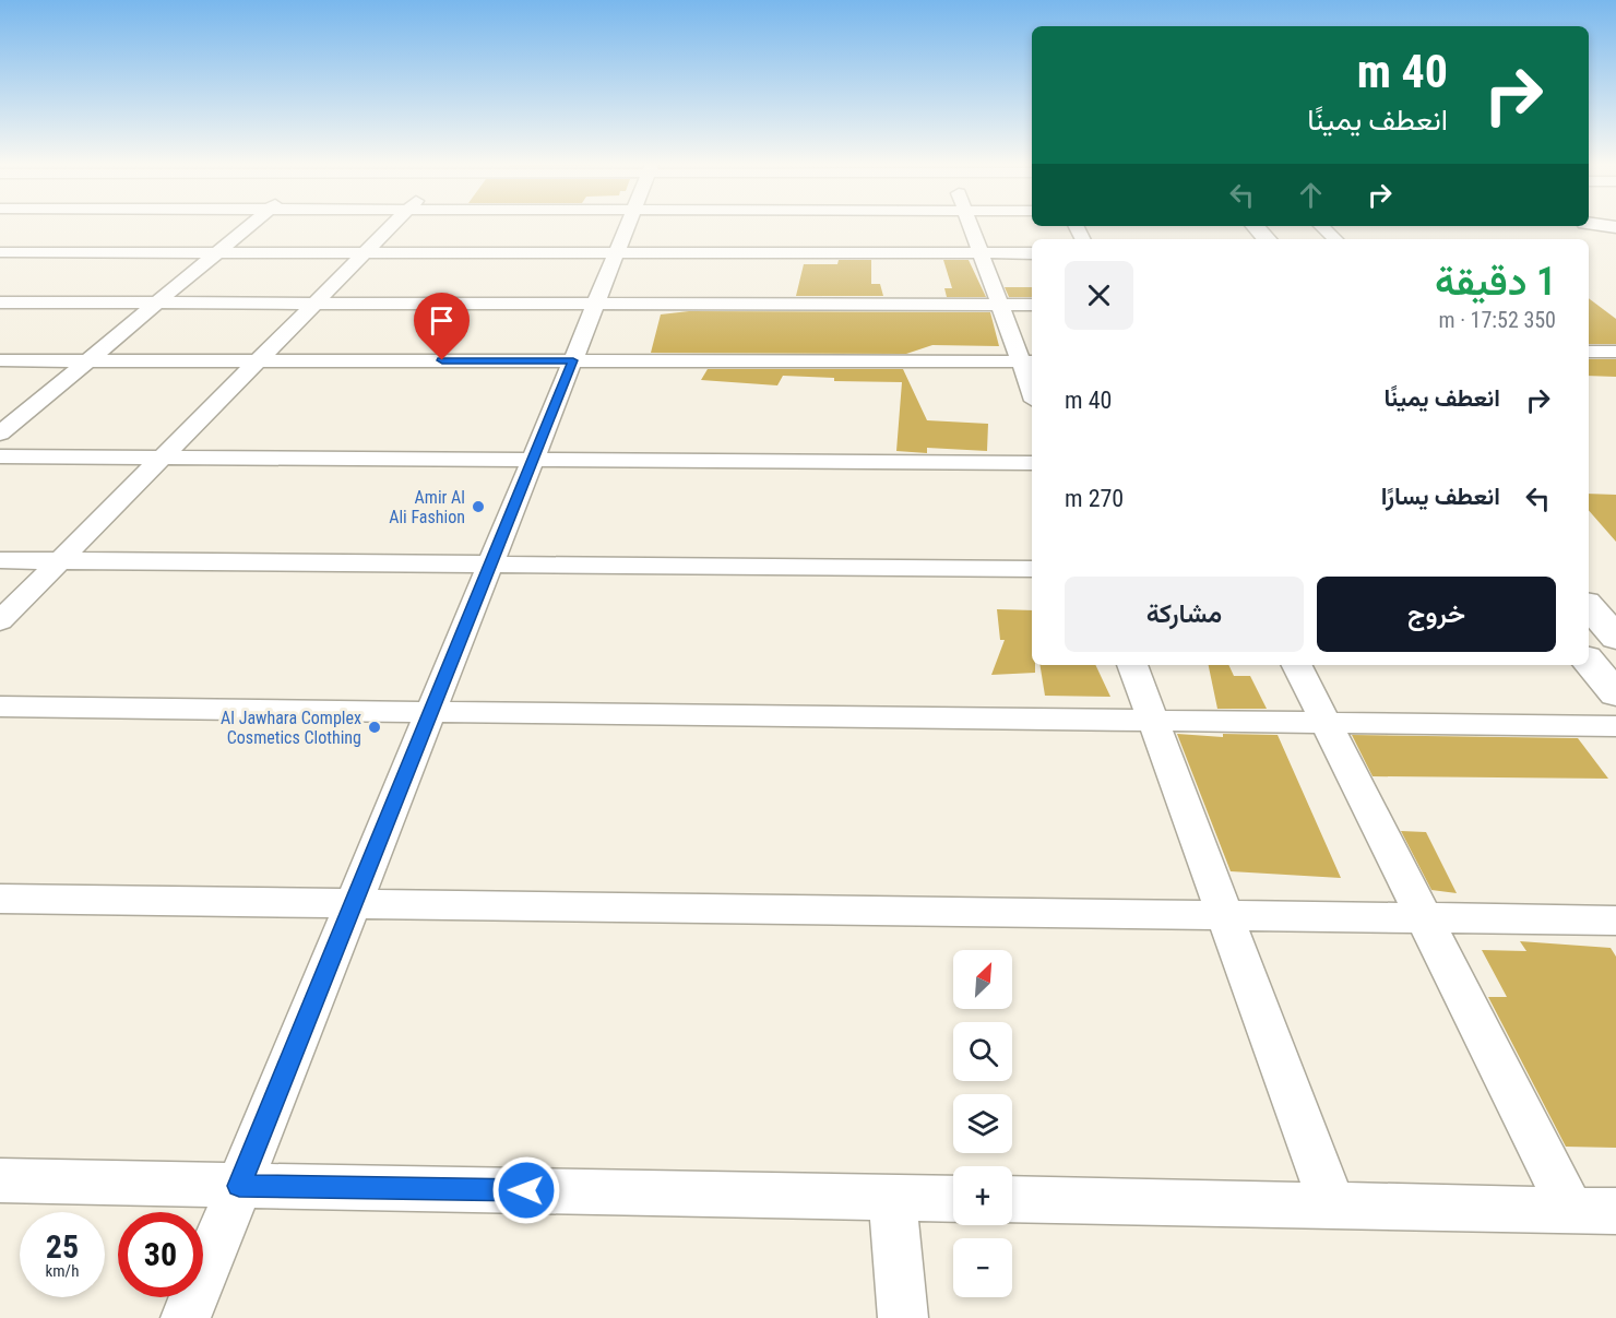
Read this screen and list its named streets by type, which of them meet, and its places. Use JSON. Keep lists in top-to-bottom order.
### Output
{
  "places": ["Amir Al Ali Fashion", "Al Jawhara Complex Cosmetics Clothing"],
  "north": "top right",
  "page": {
    "turn": ["40 m", "انعطف يمينًا"],
    "heading": ["1 دقيقة", "350 m · 17:52"],
    "list": [
      {
        "name": "انعطف يمينًا",
        "value": "40 m"
      },
      {
        "name": "انعطف يسارًا",
        "value": "270 m"
      }
    ],
    "buttons": ["خروج", "مشاركة"],
    "map_buttons": ["+", "−"],
    "speed": "25 km/h",
    "limit": "30"
  }
}
